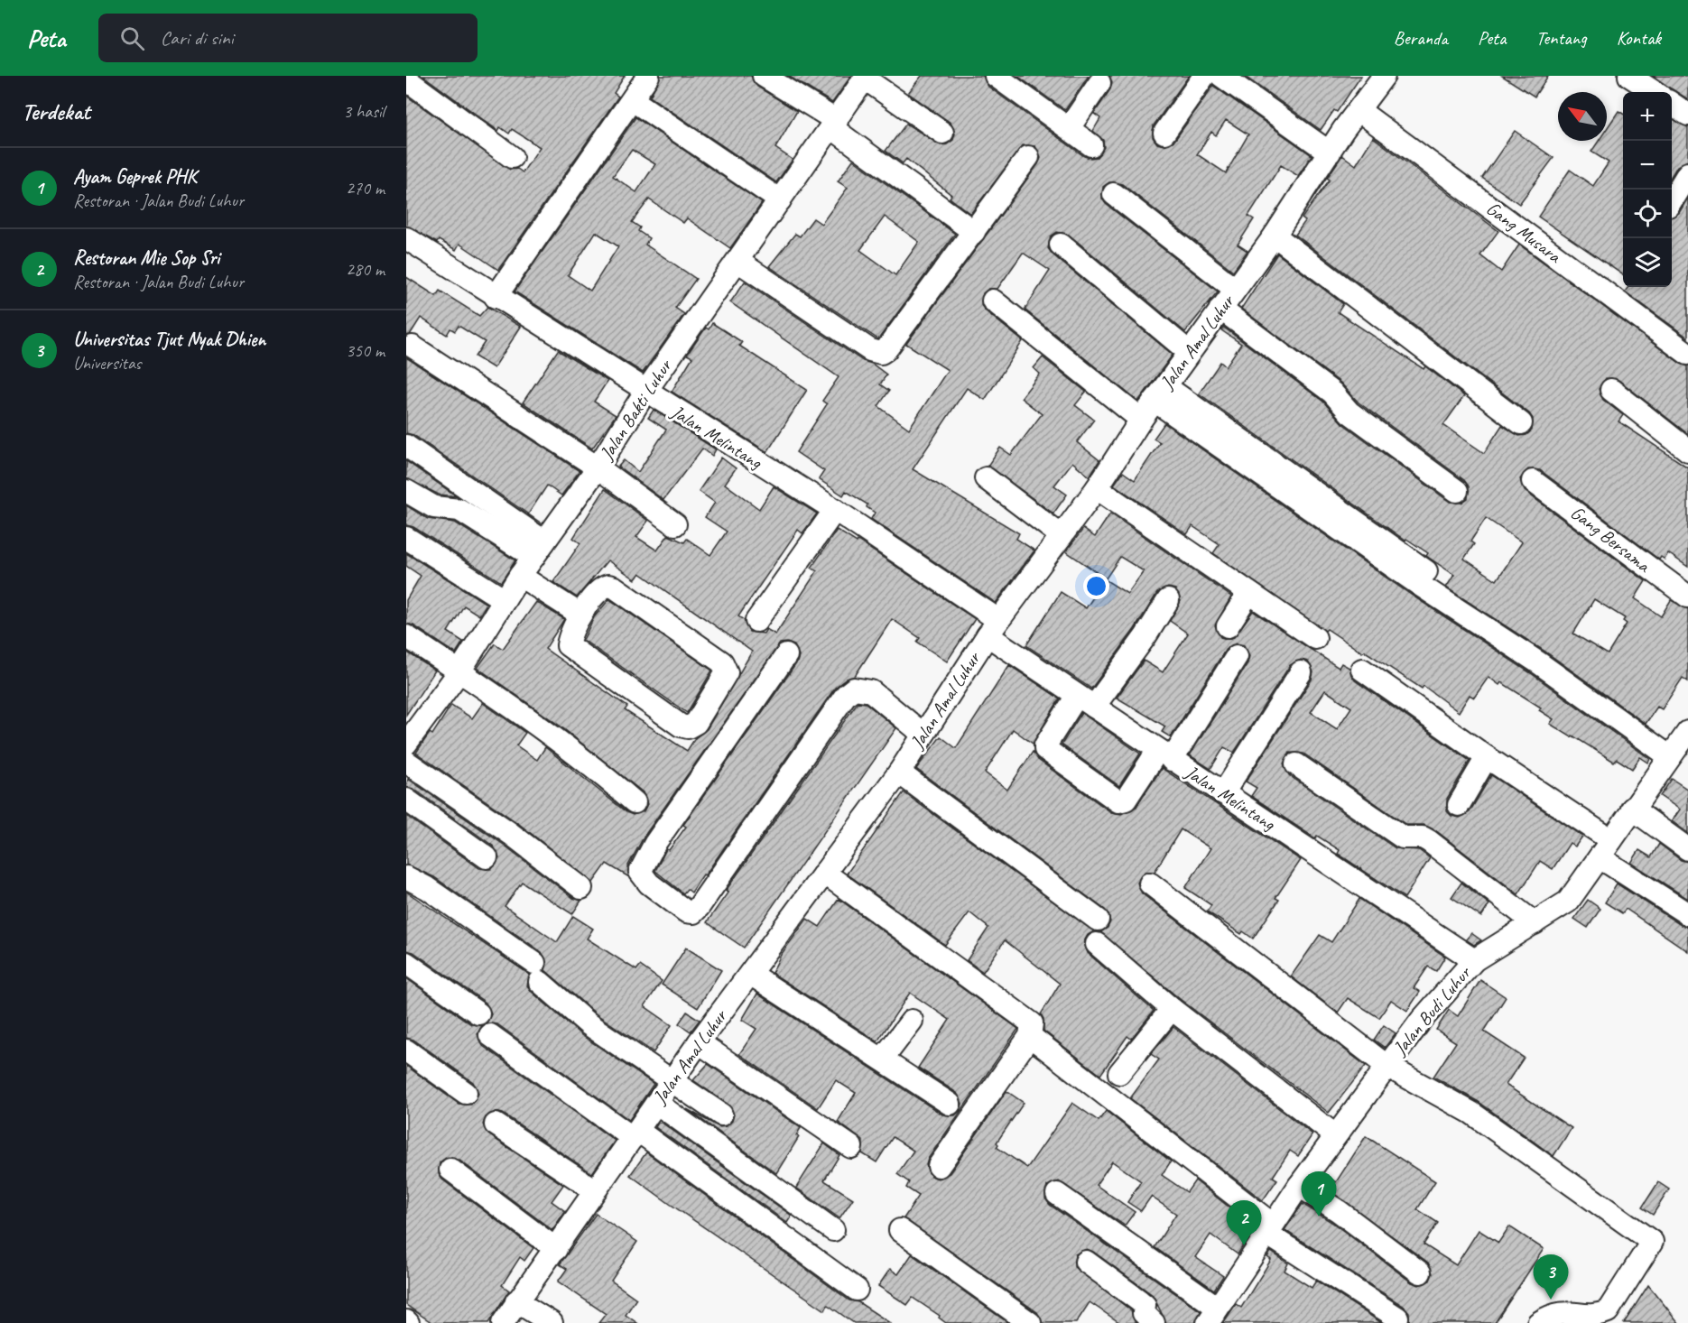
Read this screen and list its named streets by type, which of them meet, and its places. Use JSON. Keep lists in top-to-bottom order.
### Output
{
  "streets": {
    "street": [
      "Gang Musara",
      "Jalan Amal Luhur",
      "Jalan Bakti Luhur",
      "Jalan Melintang",
      "Gang Bersama",
      "Jalan Budi Luhur"
    ]
  },
  "crossings": [
    ["Gang Musara", "Jalan Amal Luhur"],
    ["Jalan Amal Luhur", "Jalan Melintang"],
    ["Jalan Bakti Luhur", "Jalan Melintang"],
    ["Jalan Melintang", "Jalan Budi Luhur"]
  ],
  "north": "top left",
  "page": {
    "header": "Peta",
    "search": "Cari di sini",
    "nav": [
      "Beranda",
      "Peta",
      "Tentang",
      "Kontak"
    ],
    "heading": ["Terdekat", "3 hasil"],
    "map_buttons": ["+", "−"],
    "list": [
      {
        "mark": "1",
        "name": "Ayam Geprek PHK",
        "note": "Restoran · Jalan Budi Luhur",
        "value": "270 m"
      },
      {
        "mark": "2",
        "name": "Restoran Mie Sop Sri",
        "note": "Restoran · Jalan Budi Luhur",
        "value": "280 m"
      },
      {
        "mark": "3",
        "name": "Universitas Tjut Nyak Dhien",
        "note": "Universitas",
        "value": "350 m"
      }
    ],
    "pins": ["1", "2", "3"]
  }
}
